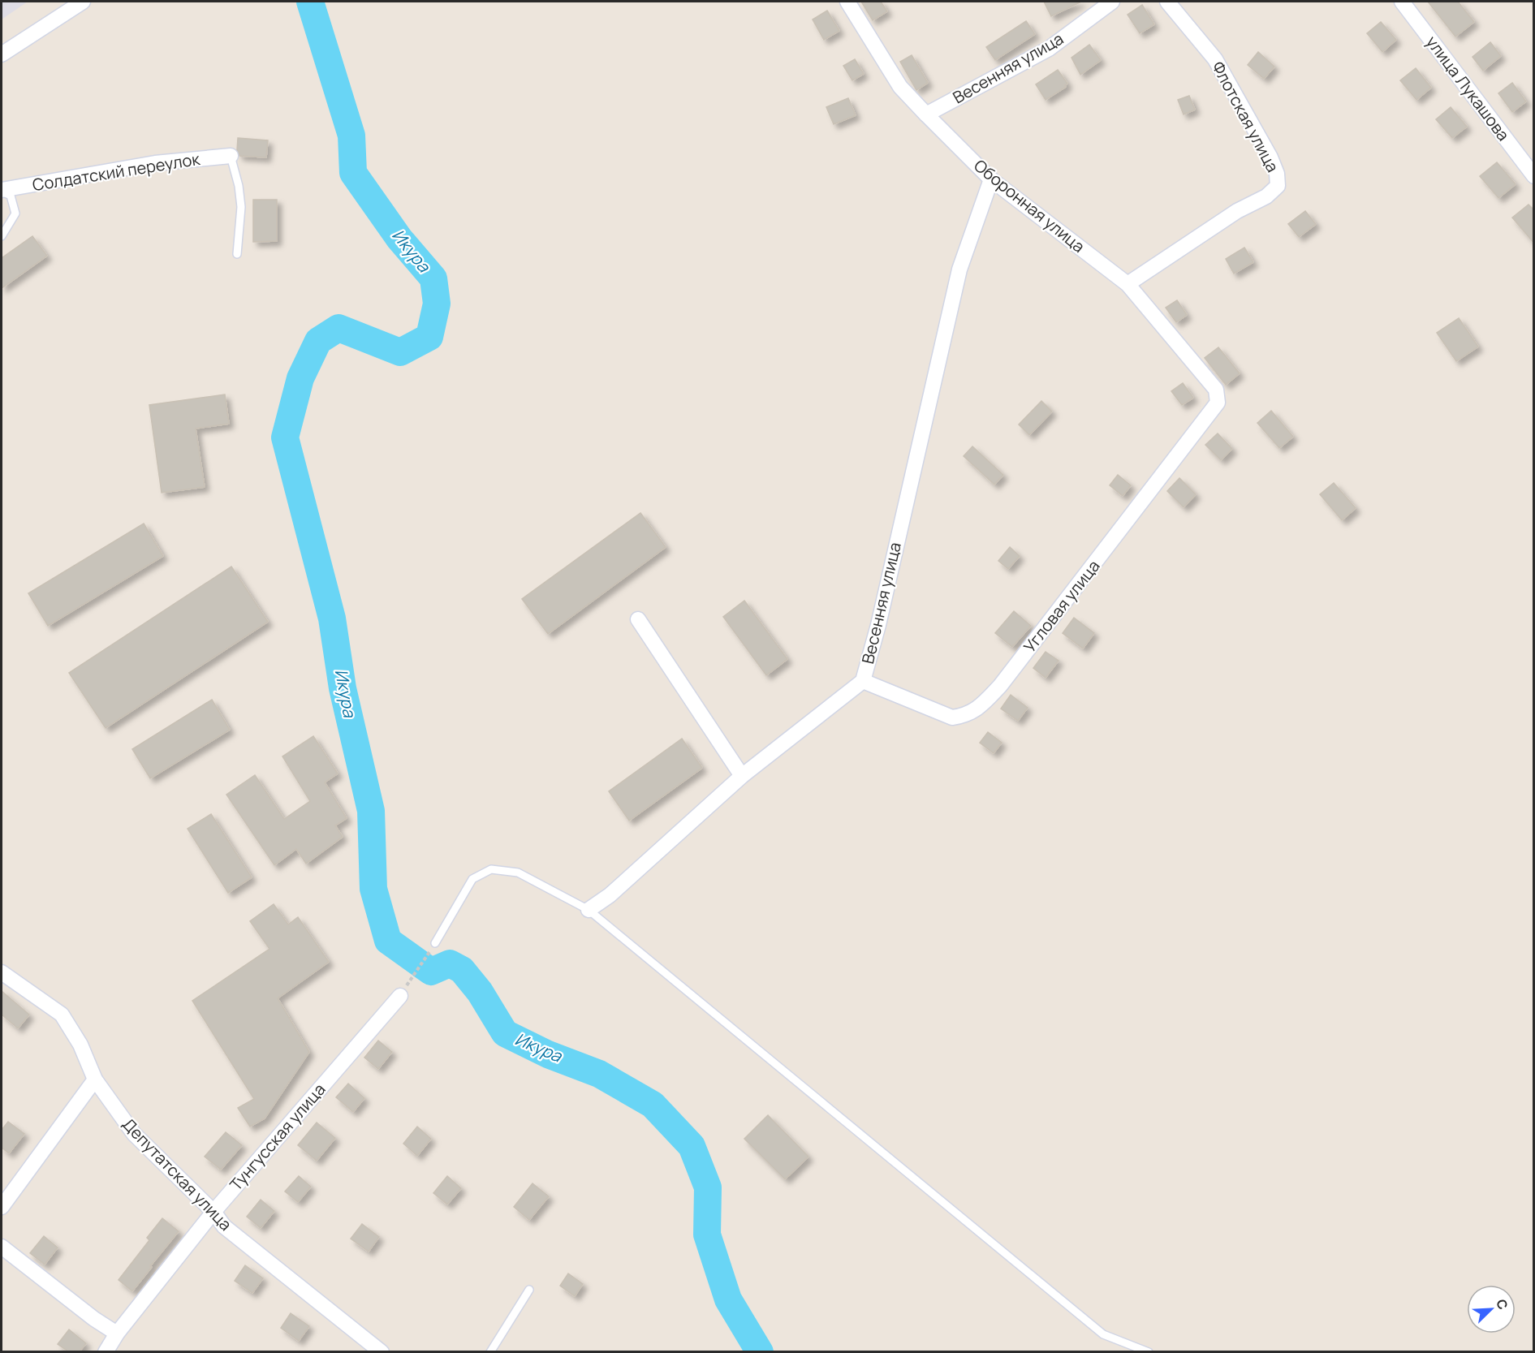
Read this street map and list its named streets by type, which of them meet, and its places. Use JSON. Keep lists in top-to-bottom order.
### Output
{
  "streets": {
    "street": [
      "Весенняя улица",
      "улица Лукашова",
      "Флотская улица",
      "Солдатский переулок",
      "Оборонная улица",
      "Угловая улица",
      "Тунгусская улица",
      "Депутатская улица"
    ]
  },
  "crossings": [
    ["Весенняя улица", "Оборонная улица"],
    ["Весенняя улица", "Угловая улица"],
    ["Флотская улица", "Оборонная улица"],
    ["Оборонная улица", "Угловая улица"],
    ["Тунгусская улица", "Депутатская улица"]
  ],
  "water": ["Икура"],
  "north": "top right"
}
